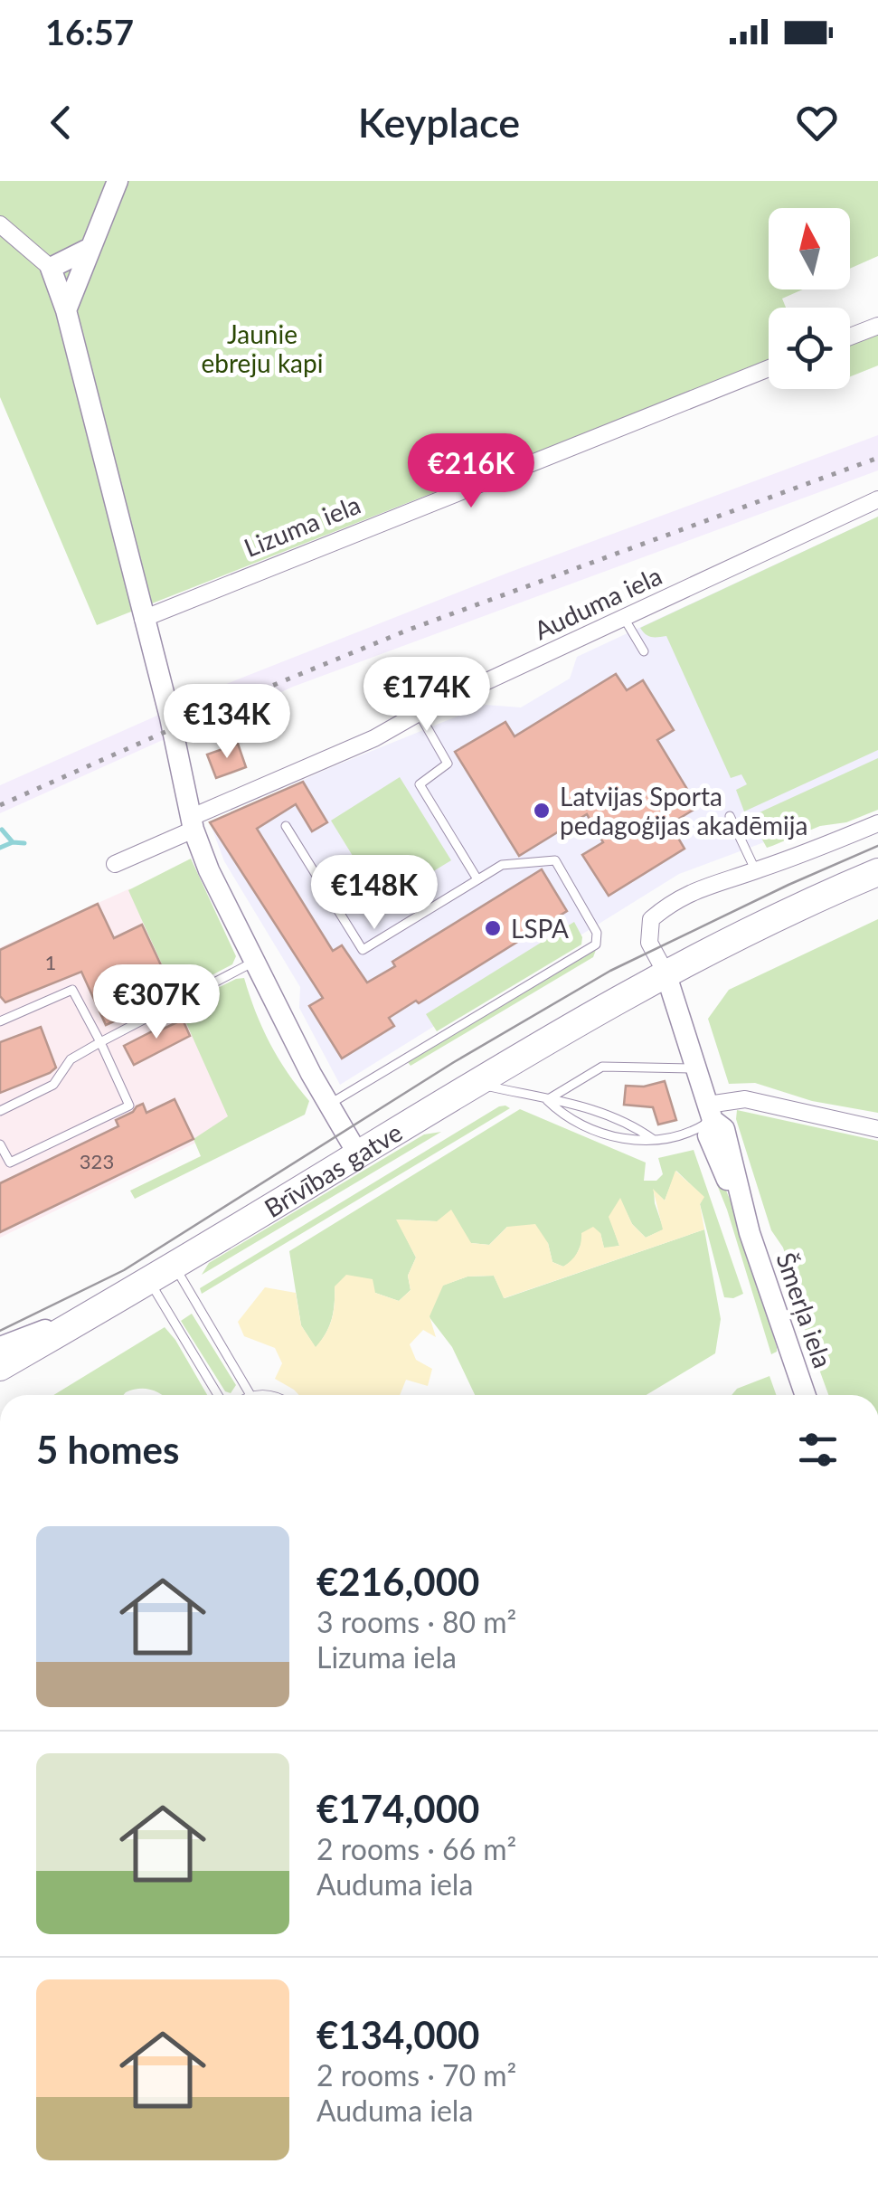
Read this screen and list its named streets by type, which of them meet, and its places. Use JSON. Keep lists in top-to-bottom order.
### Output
{
  "streets": {
    "highway": ["Brīvības gatve"],
    "street": ["Lizuma iela", "Auduma iela", "Šmerļa iela"]
  },
  "crossings": [
    ["Brīvības gatve", "Šmerļa iela"]
  ],
  "parks": ["Jaunie ebreju kapi"],
  "places": ["Latvijas Sporta pedagoģijas akadēmija", "LSPA"],
  "house_numbers": ["1", "323"],
  "north": "top",
  "page": {
    "status": "16:57",
    "header": "Keyplace",
    "price": [
      "€216K",
      "€174K",
      "€134K",
      "€148K",
      "€307K"
    ],
    "heading": "5 homes",
    "list": [
      {
        "name": "€216,000",
        "note": "3 rooms · 80 m² · Lizuma iela"
      },
      {
        "name": "€174,000",
        "note": "2 rooms · 66 m² · Auduma iela"
      },
      {
        "name": "€134,000",
        "note": "2 rooms · 70 m² · Auduma iela"
      }
    ]
  }
}
